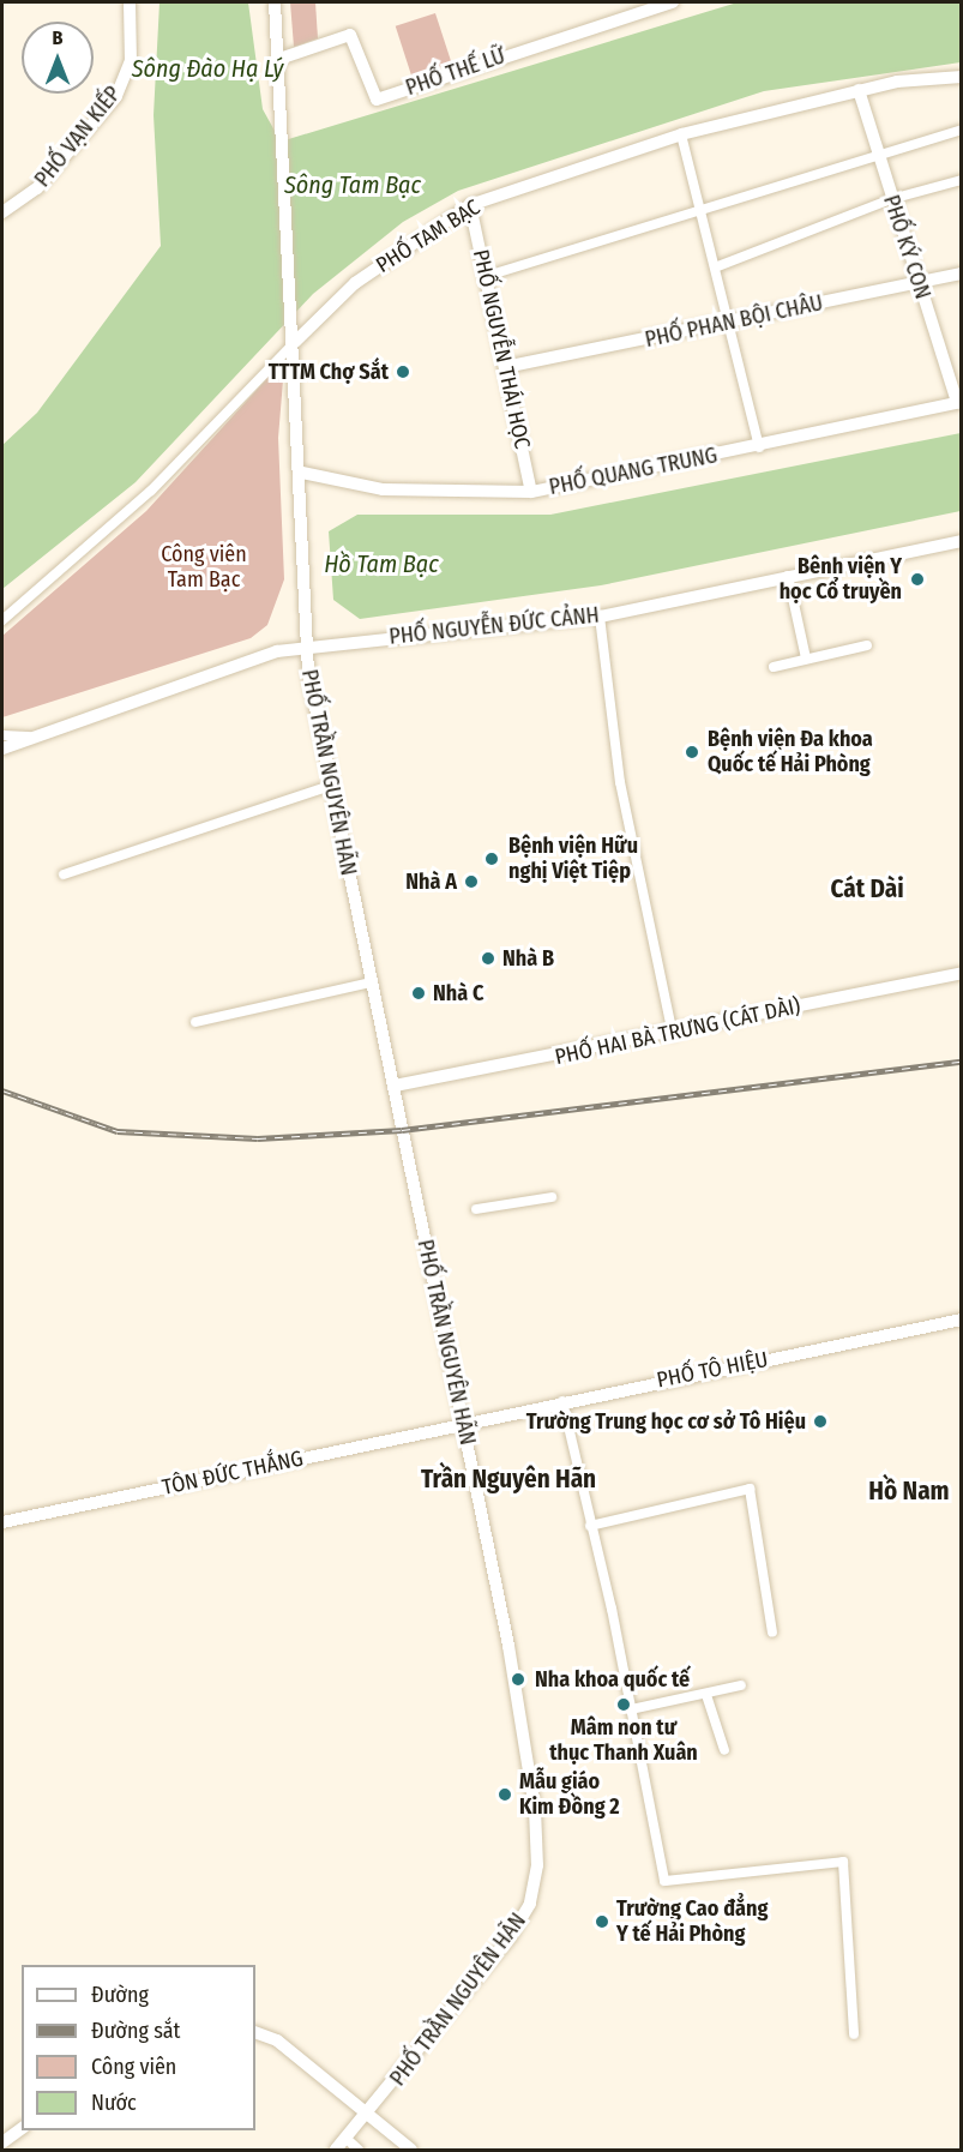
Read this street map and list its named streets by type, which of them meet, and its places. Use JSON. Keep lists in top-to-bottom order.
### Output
{
  "streets": {
    "main road": [
      "PHỐ THẾ LỮ",
      "PHỐ VẠN KIẾP",
      "PHỐ TAM BẠC",
      "PHỐ KÝ CON",
      "PHỐ PHAN BỘI CHÂU",
      "PHỐ NGUYỄN THÁI HỌC",
      "PHỐ QUANG TRUNG",
      "PHỐ NGUYỄN ĐỨC CẢNH",
      "PHỐ TRẦN NGUYÊN HÃN",
      "PHỐ HAI BÀ TRƯNG (CÁT DÀI)",
      "PHỐ TÔ HIỆU",
      "TÔN ĐỨC THẮNG"
    ]
  },
  "crossings": [
    ["PHỐ TAM BẠC", "PHỐ KÝ CON"],
    ["PHỐ TAM BẠC", "PHỐ NGUYỄN THÁI HỌC"],
    ["PHỐ KÝ CON", "PHỐ PHAN BỘI CHÂU"],
    ["PHỐ KÝ CON", "PHỐ QUANG TRUNG"],
    ["PHỐ PHAN BỘI CHÂU", "PHỐ NGUYỄN THÁI HỌC"],
    ["PHỐ NGUYỄN THÁI HỌC", "PHỐ QUANG TRUNG"],
    ["PHỐ NGUYỄN ĐỨC CẢNH", "PHỐ TRẦN NGUYÊN HÃN"],
    ["PHỐ TRẦN NGUYÊN HÃN", "PHỐ HAI BÀ TRƯNG (CÁT DÀI)"],
    ["PHỐ TRẦN NGUYÊN HÃN", "PHỐ TÔ HIỆU"],
    ["PHỐ TRẦN NGUYÊN HÃN", "TÔN ĐỨC THẮNG"],
    ["PHỐ TÔ HIỆU", "TÔN ĐỨC THẮNG"]
  ],
  "districts": ["Cát Dài", "Trần Nguyên Hãn", "Hồ Nam"],
  "water": ["Sông Đào Hạ Lý", "Sông Tam Bạc", "Hồ Tam Bạc"],
  "parks": ["Công viên Tam Bạc"],
  "places": [
    "TTTM Chợ Sắt",
    "Bênh viện Y học Cổ truyền",
    "Bệnh viện Đa khoa Quốc tế Hải Phòng",
    "Bệnh viện Hữu nghị Việt Tiệp",
    "Nhà A",
    "Nhà B",
    "Nhà C",
    "Trường Trung học cơ sở Tô Hiệu",
    "Nha khoa quốc tế",
    "Mâm non tư thục Thanh Xuân",
    "Mẫu giáo Kim Đồng 2",
    "Trường Cao đẳng Y tế Hải Phòng"
  ],
  "legend": [
    "Đường",
    "Đường sắt",
    "Công viên",
    "Nước"
  ],
  "north": "top"
}
